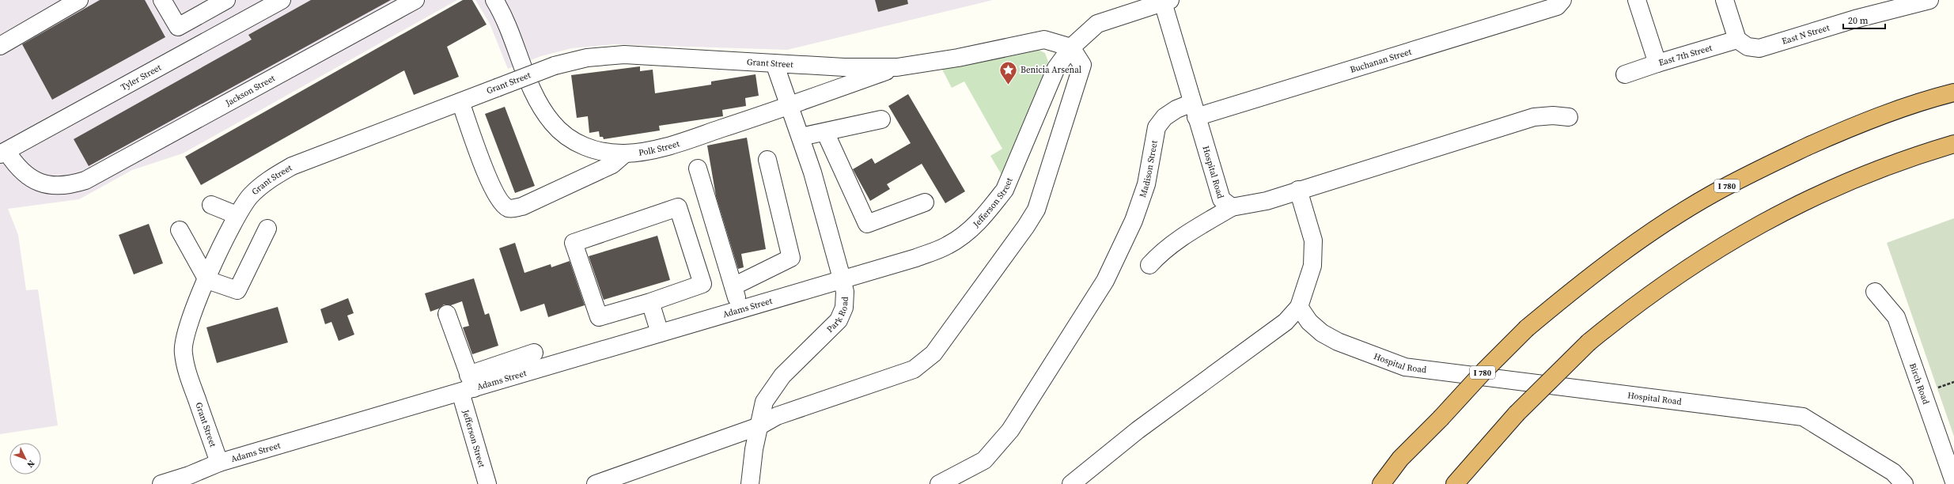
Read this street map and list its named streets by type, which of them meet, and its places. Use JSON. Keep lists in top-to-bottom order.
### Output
{
  "streets": {
    "highway": ["I 780"],
    "street": [
      "East N Street",
      "East 7th Street",
      "Buchanan Street",
      "Grant Street",
      "Tyler Street",
      "Jackson Street",
      "Polk Street",
      "Madison Street",
      "Hospital Road",
      "Jefferson Street",
      "Adams Street",
      "Park Road",
      "Birch Road"
    ]
  },
  "crossings": [
    ["East N Street", "East 7th Street"],
    ["Buchanan Street", "Madison Street"],
    ["Buchanan Street", "Hospital Road"],
    ["Grant Street", "Polk Street"],
    ["Grant Street", "Jefferson Street"],
    ["Grant Street", "Adams Street"],
    ["Grant Street", "Park Road"],
    ["Tyler Street", "Jackson Street"],
    ["Polk Street", "Park Road"],
    ["Madison Street", "Hospital Road"],
    ["Hospital Road", "Jefferson Street"],
    ["Jefferson Street", "Adams Street"],
    ["Jefferson Street", "Park Road"],
    ["Adams Street", "Park Road"]
  ],
  "places": {
    "place": ["Benicia Arsenal"]
  },
  "scale_bar": "20 m",
  "north": "bottom right"
}
